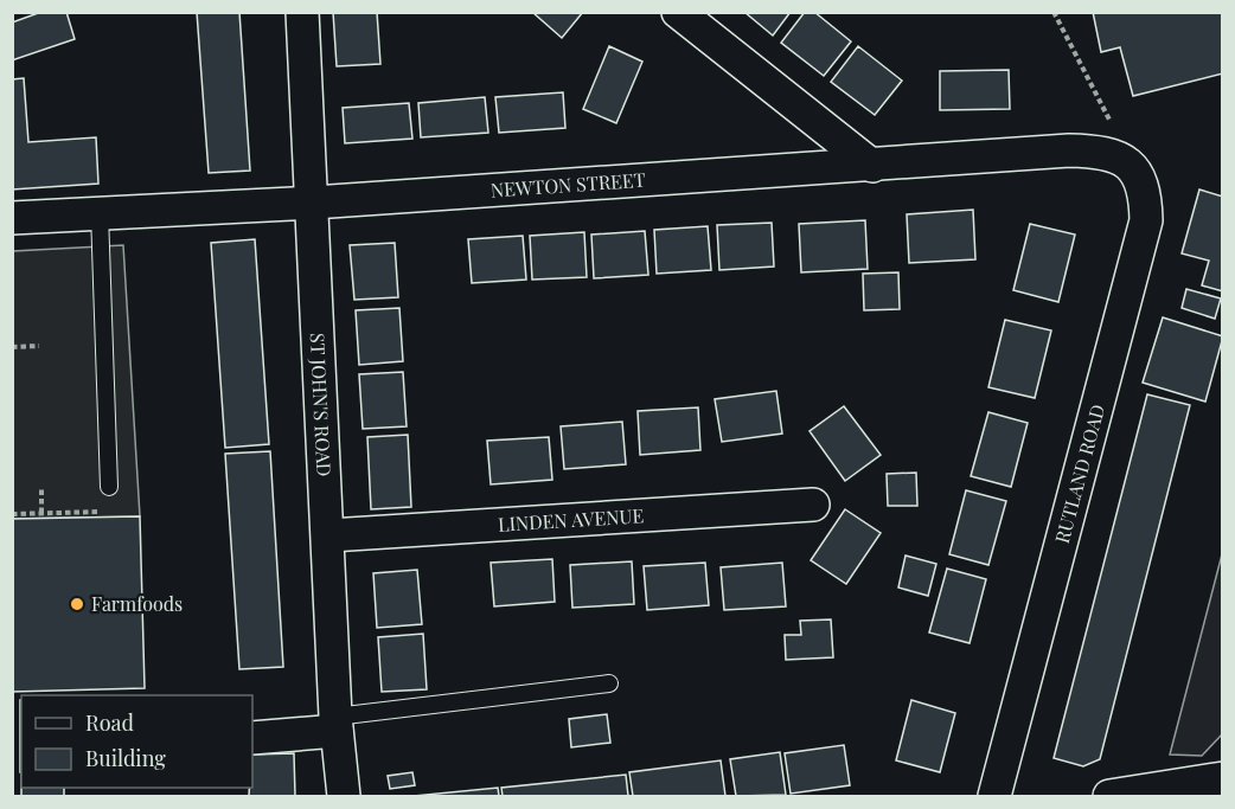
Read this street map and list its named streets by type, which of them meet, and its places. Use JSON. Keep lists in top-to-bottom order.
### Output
{
  "streets": {
    "street": [
      "NEWTON STREET",
      "ST JOHN'S ROAD",
      "RUTLAND ROAD",
      "LINDEN AVENUE"
    ]
  },
  "crossings": [
    ["NEWTON STREET", "ST JOHN'S ROAD"],
    ["NEWTON STREET", "RUTLAND ROAD"],
    ["ST JOHN'S ROAD", "LINDEN AVENUE"]
  ],
  "places": ["Farmfoods"],
  "legend": ["Road", "Building"]
}
